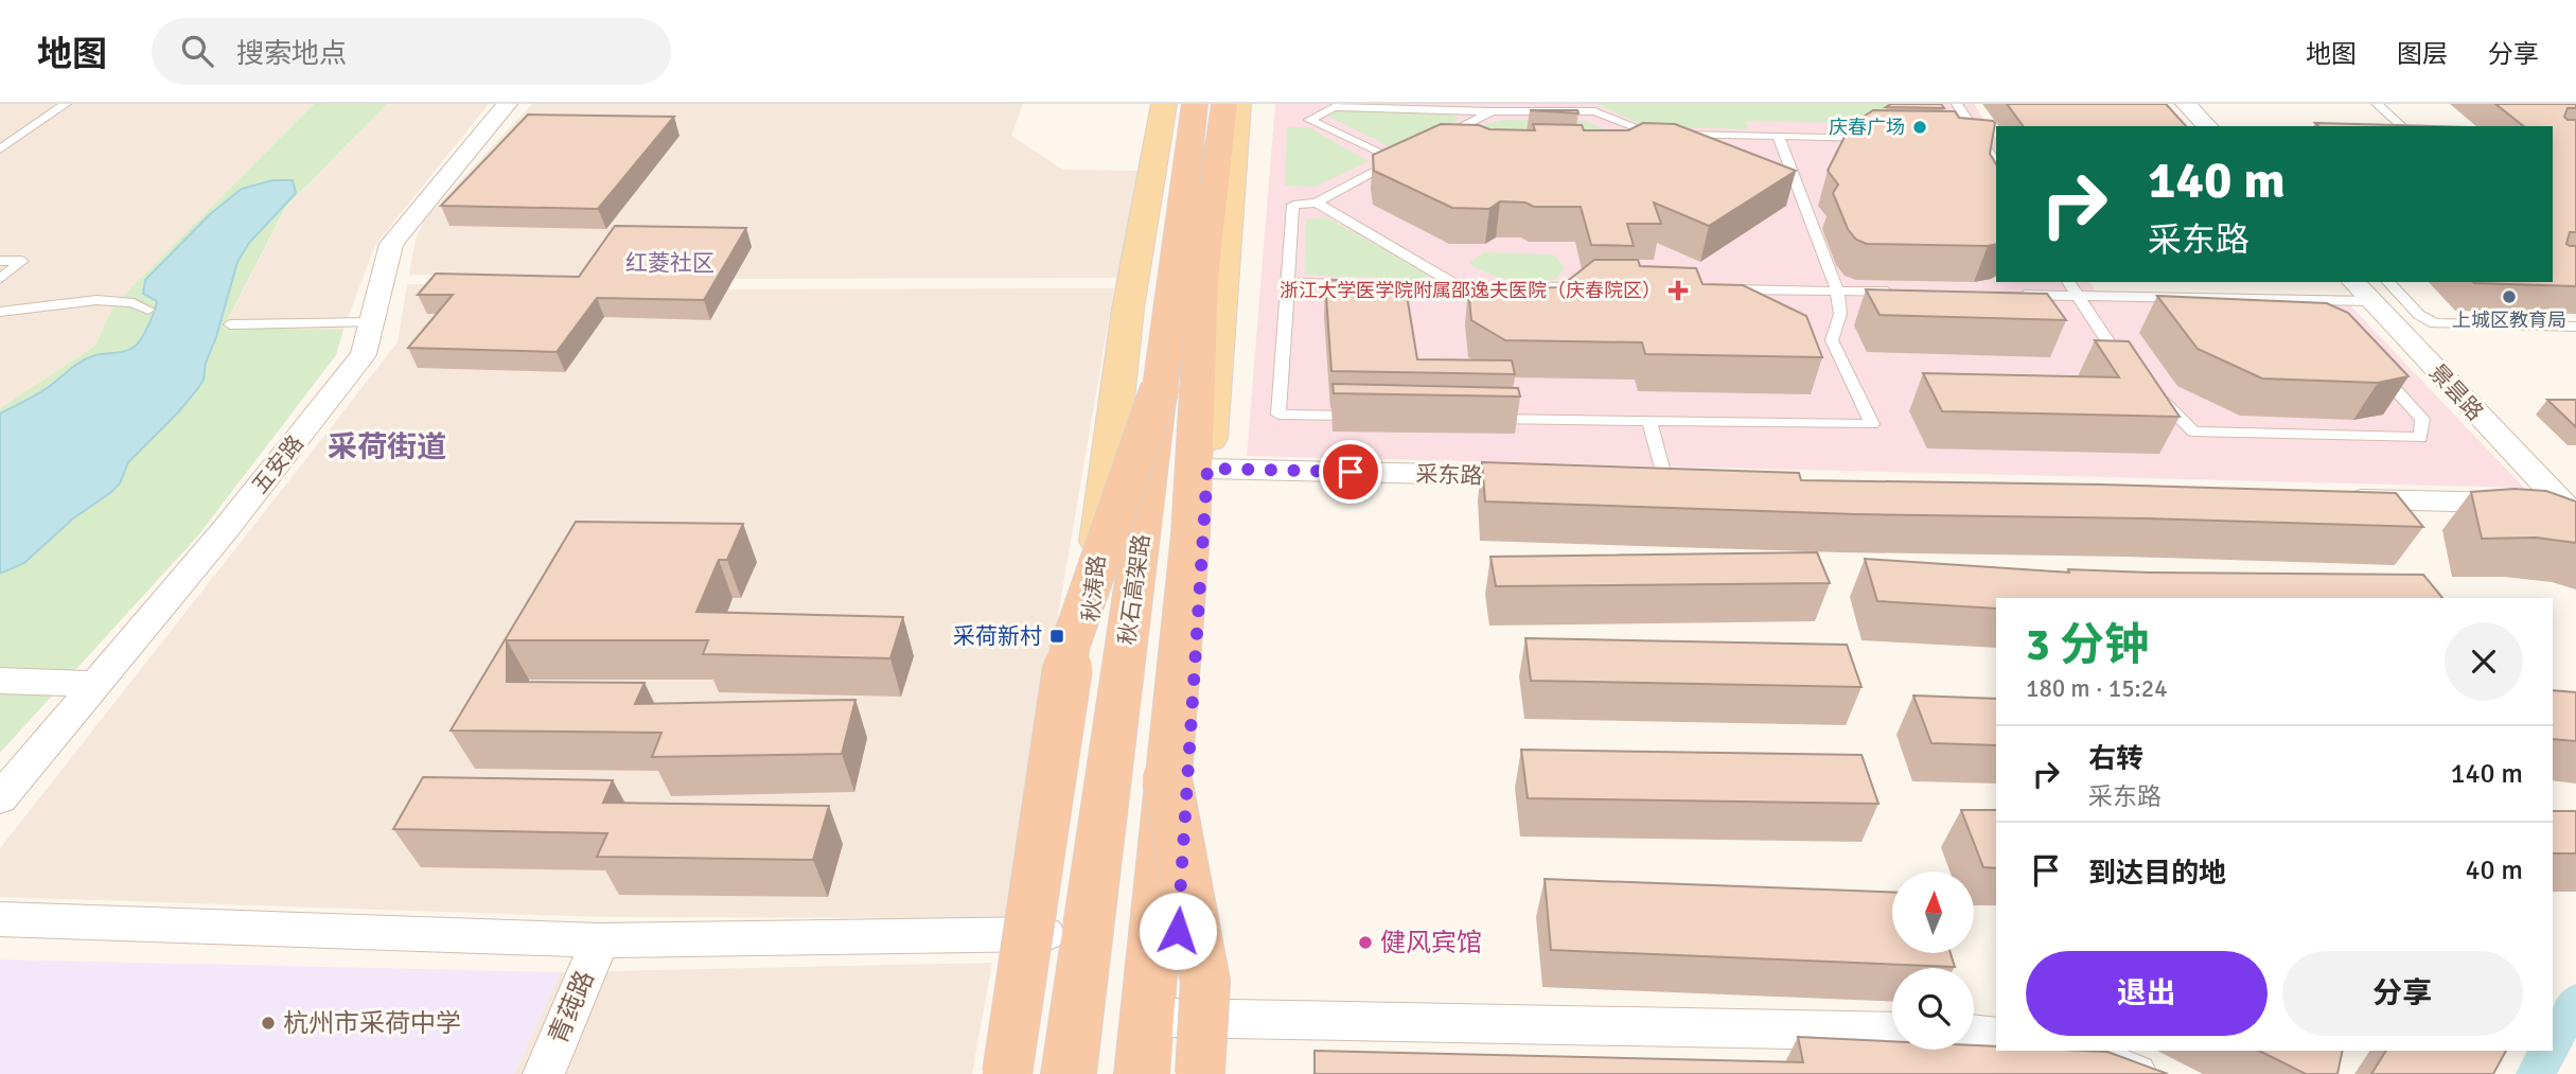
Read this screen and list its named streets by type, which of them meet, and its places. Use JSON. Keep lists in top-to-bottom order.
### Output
{
  "streets": {
    "highway": ["秋石高架路"],
    "main road": ["秋涛路"],
    "street": [
      "景昙路",
      "五安路",
      "采东路",
      "青莼路"
    ]
  },
  "districts": ["红菱社区", "采荷街道"],
  "places": {
    "other": [
      "庆春广场",
      "上城区教育局",
      "健风宾馆",
      "杭州市采荷中学"
    ],
    "health": ["浙江大学医学院附属邵逸夫医院（庆春院区）"],
    "transit": ["采荷新村"]
  },
  "north": "top",
  "page": {
    "header": "地图",
    "search": "搜索地点",
    "nav": ["地图", "图层", "分享"],
    "turn": ["140 m", "采东路"],
    "heading": ["3 分钟", "180 m · 15:24"],
    "list": [
      {
        "name": "右转",
        "note": "采东路",
        "value": "140 m"
      },
      {
        "name": "到达目的地",
        "value": "40 m"
      }
    ],
    "buttons": ["退出", "分享"]
  }
}
